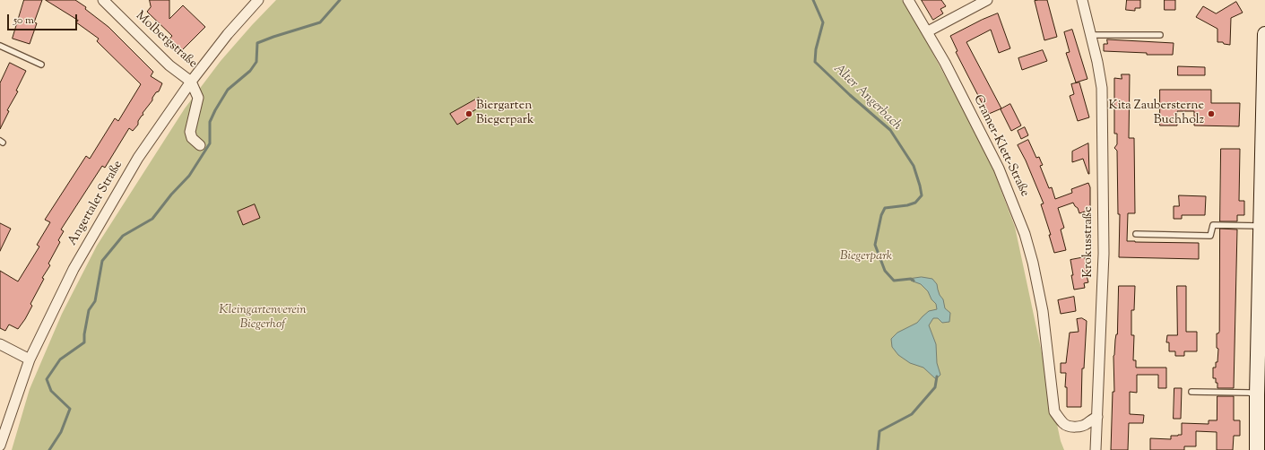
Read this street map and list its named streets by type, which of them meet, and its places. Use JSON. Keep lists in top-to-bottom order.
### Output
{
  "streets": {
    "street": [
      "Molbergstraße",
      "Cramer-Klett-Straße",
      "Angertaler Straße",
      "Krokusstraße"
    ]
  },
  "crossings": [
    ["Molbergstraße", "Angertaler Straße"],
    ["Cramer-Klett-Straße", "Krokusstraße"]
  ],
  "water": ["Alter Angerbach"],
  "parks": ["Biegerpark", "Kleingartenverein Biegerhof"],
  "places": ["Biergarten Biegerpark", "Kita Zaubersterne Buchholz"],
  "scale_bar": "50 m"
}
